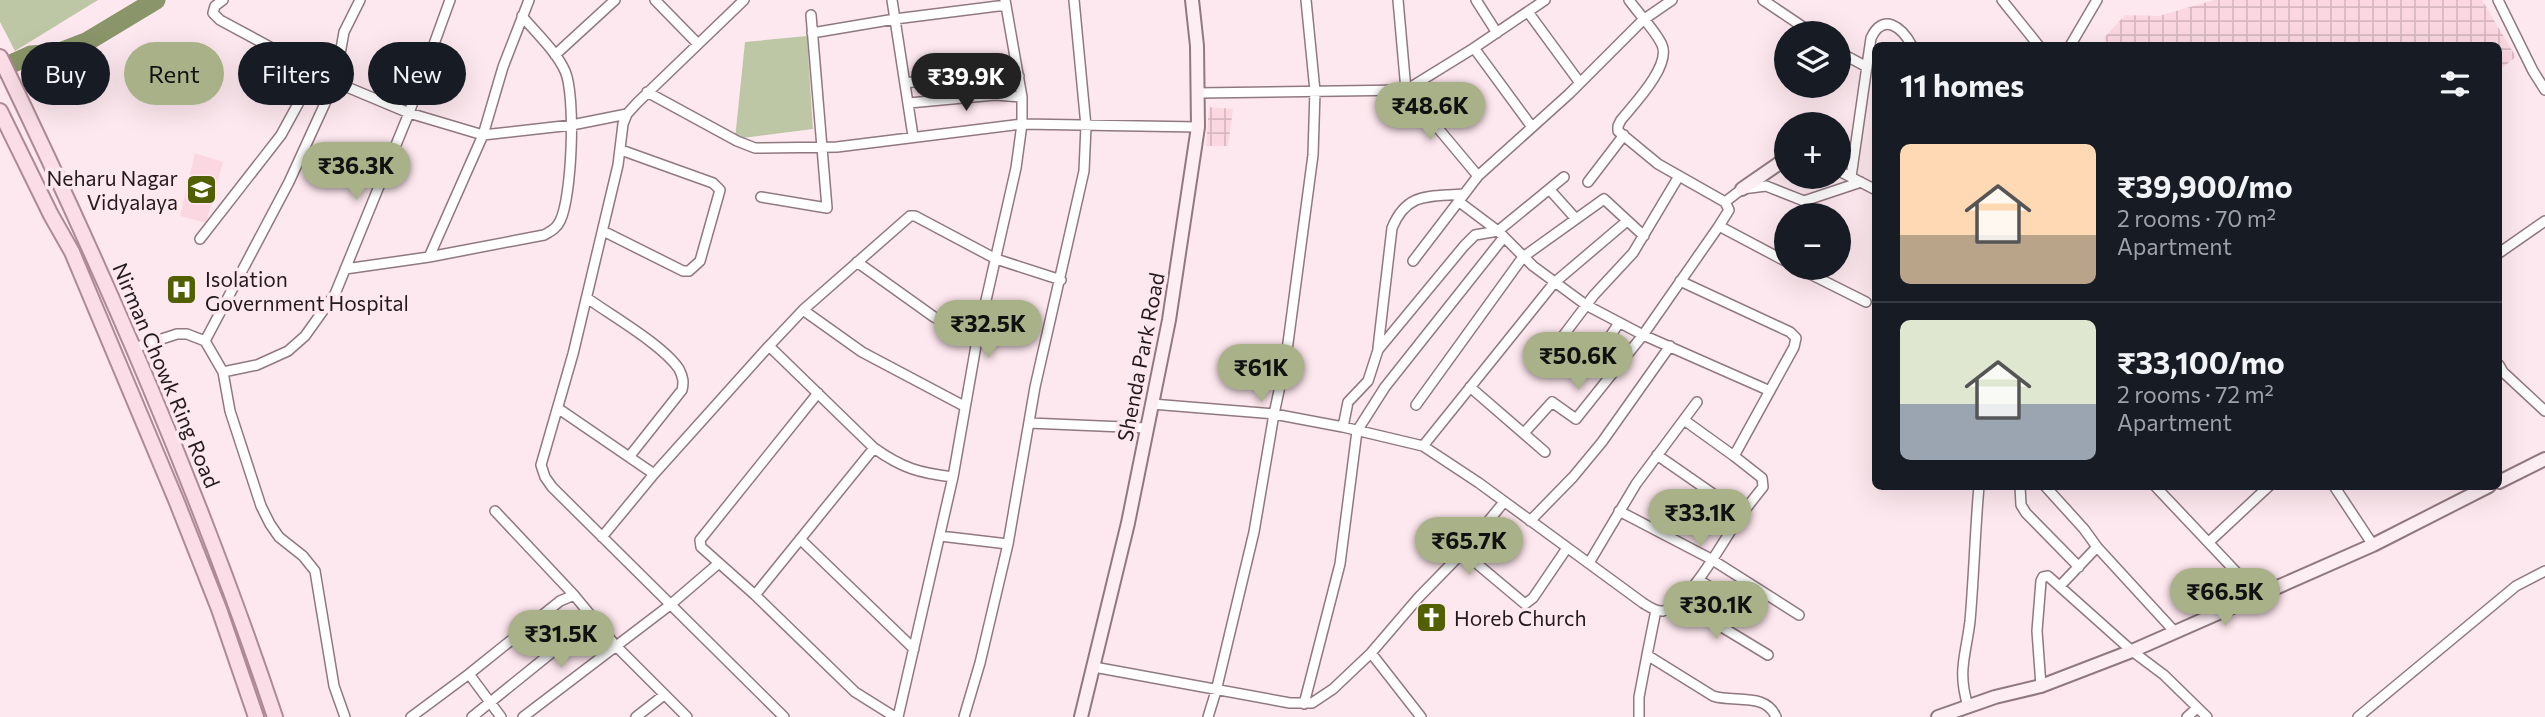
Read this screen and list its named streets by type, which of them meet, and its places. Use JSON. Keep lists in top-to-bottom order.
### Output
{
  "streets": {
    "main road": ["Shenda Park Road", "Nirman Chowk Ring Road"]
  },
  "places": {
    "school or university": ["Neharu Nagar Vidyalaya"],
    "hospital": ["Isolation Government Hospital"],
    "church": ["Horeb Church"]
  },
  "page": {
    "map_buttons": ["+", "−"],
    "chip": [
      "Buy",
      "Rent",
      "Filters",
      "New"
    ],
    "heading": "11 homes",
    "price": [
      "₹39.9K",
      "₹48.6K",
      "₹36.3K",
      "₹32.5K",
      "₹50.6K",
      "₹61K",
      "₹33.1K",
      "₹65.7K",
      "₹66.5K",
      "₹30.1K",
      "₹31.5K"
    ],
    "list": [
      {
        "name": "₹39,900/mo",
        "note": "2 rooms · 70 m² · Apartment"
      },
      {
        "name": "₹33,100/mo",
        "note": "2 rooms · 72 m² · Apartment"
      }
    ]
  }
}
